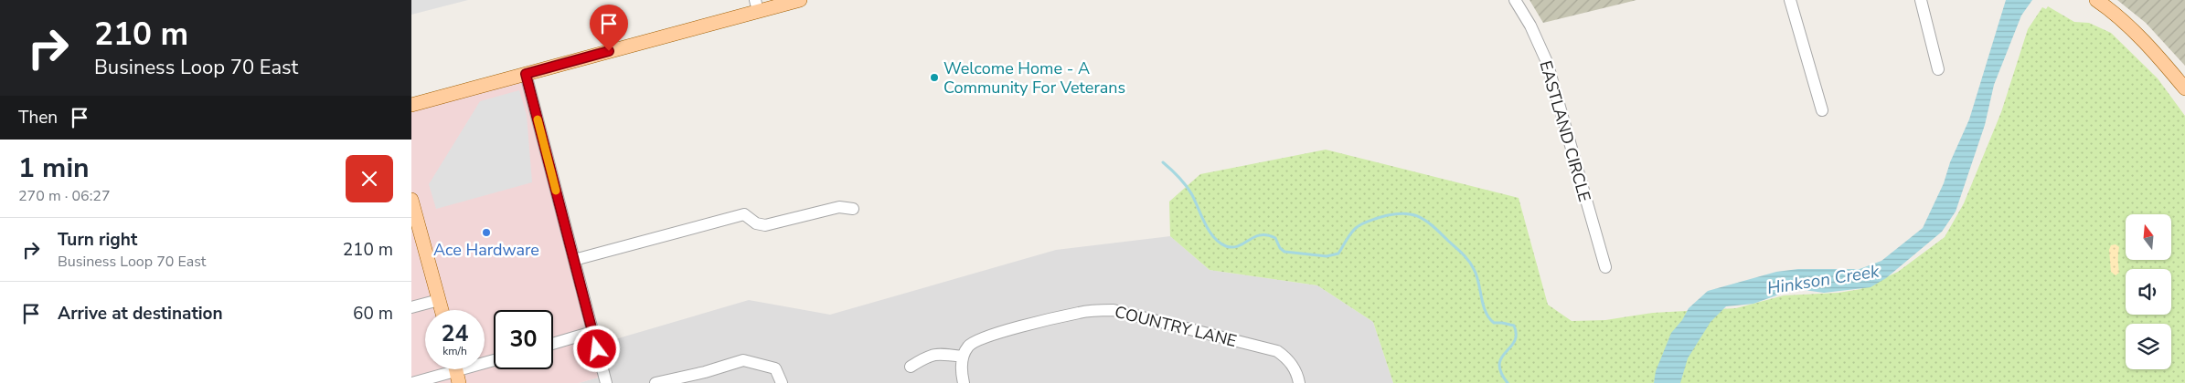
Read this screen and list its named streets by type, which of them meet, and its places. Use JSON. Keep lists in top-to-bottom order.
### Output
{
  "streets": {
    "street": ["EASTLAND CIRCLE", "COUNTRY LANE"]
  },
  "water": ["Hinkson Creek"],
  "places": ["Welcome Home - A Community For Veterans", "Ace Hardware"],
  "north": "top",
  "page": {
    "turn": ["210 m", "Business Loop 70 East"],
    "then": "Then",
    "heading": ["1 min", "270 m · 06:27"],
    "list": [
      {
        "name": "Turn right",
        "note": "Business Loop 70 East",
        "value": "210 m"
      },
      {
        "name": "Arrive at destination",
        "value": "60 m"
      }
    ],
    "speed": "24 km/h",
    "limit": "30"
  }
}
